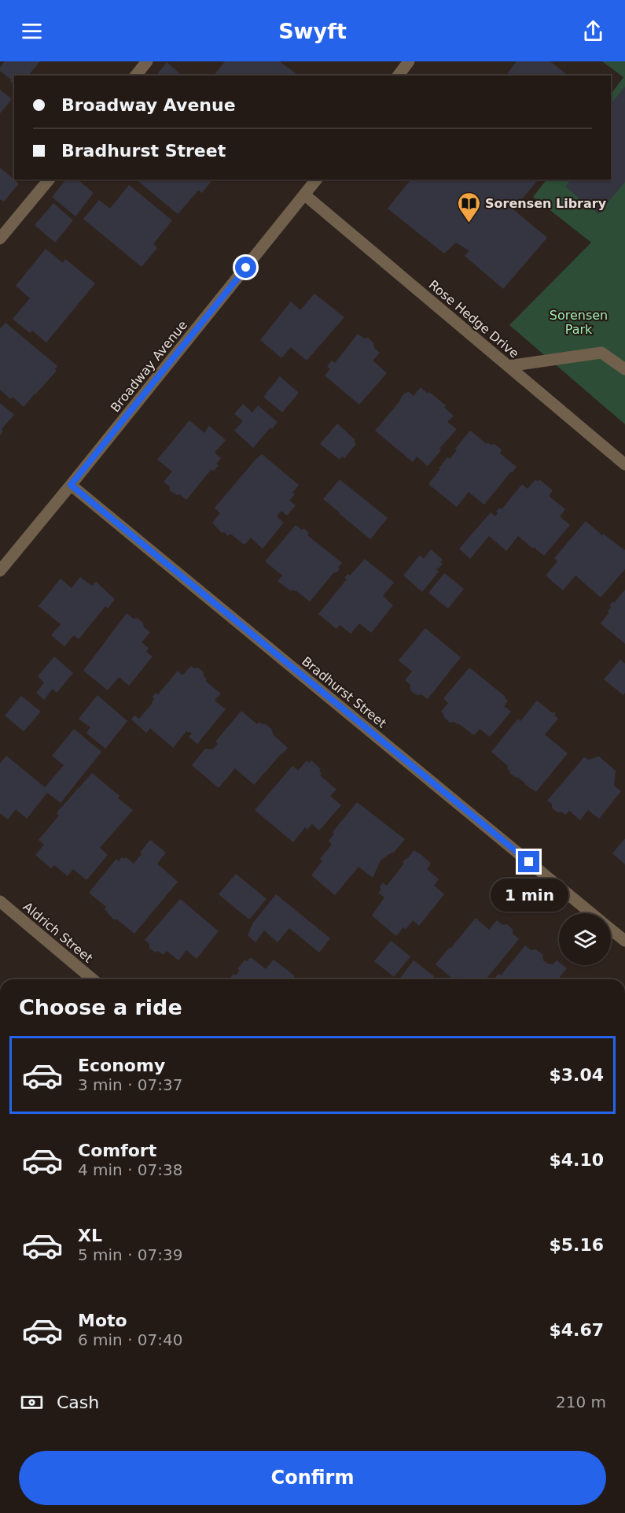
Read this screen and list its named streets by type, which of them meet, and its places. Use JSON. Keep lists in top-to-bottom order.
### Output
{
  "streets": {
    "street": [
      "Rose Hedge Drive",
      "Broadway Avenue",
      "Bradhurst Street",
      "Aldrich Street"
    ]
  },
  "crossings": [
    ["Rose Hedge Drive", "Broadway Avenue"],
    ["Broadway Avenue", "Bradhurst Street"]
  ],
  "parks": ["Sorensen Park"],
  "places": {
    "library": ["Sorensen Library"]
  },
  "page": {
    "header": "Swyft",
    "banner": ["Broadway Avenue", "Bradhurst Street"],
    "bubble": "1 min",
    "heading": "Choose a ride",
    "list": [
      {
        "name": "Economy",
        "note": "3 min · 07:37",
        "value": "$3.04"
      },
      {
        "name": "Comfort",
        "note": "4 min · 07:38",
        "value": "$4.10"
      },
      {
        "name": "XL",
        "note": "5 min · 07:39",
        "value": "$5.16"
      },
      {
        "name": "Moto",
        "note": "6 min · 07:40",
        "value": "$4.67"
      }
    ],
    "pay": ["Cash", "210 m"],
    "buttons": "Confirm"
  }
}
